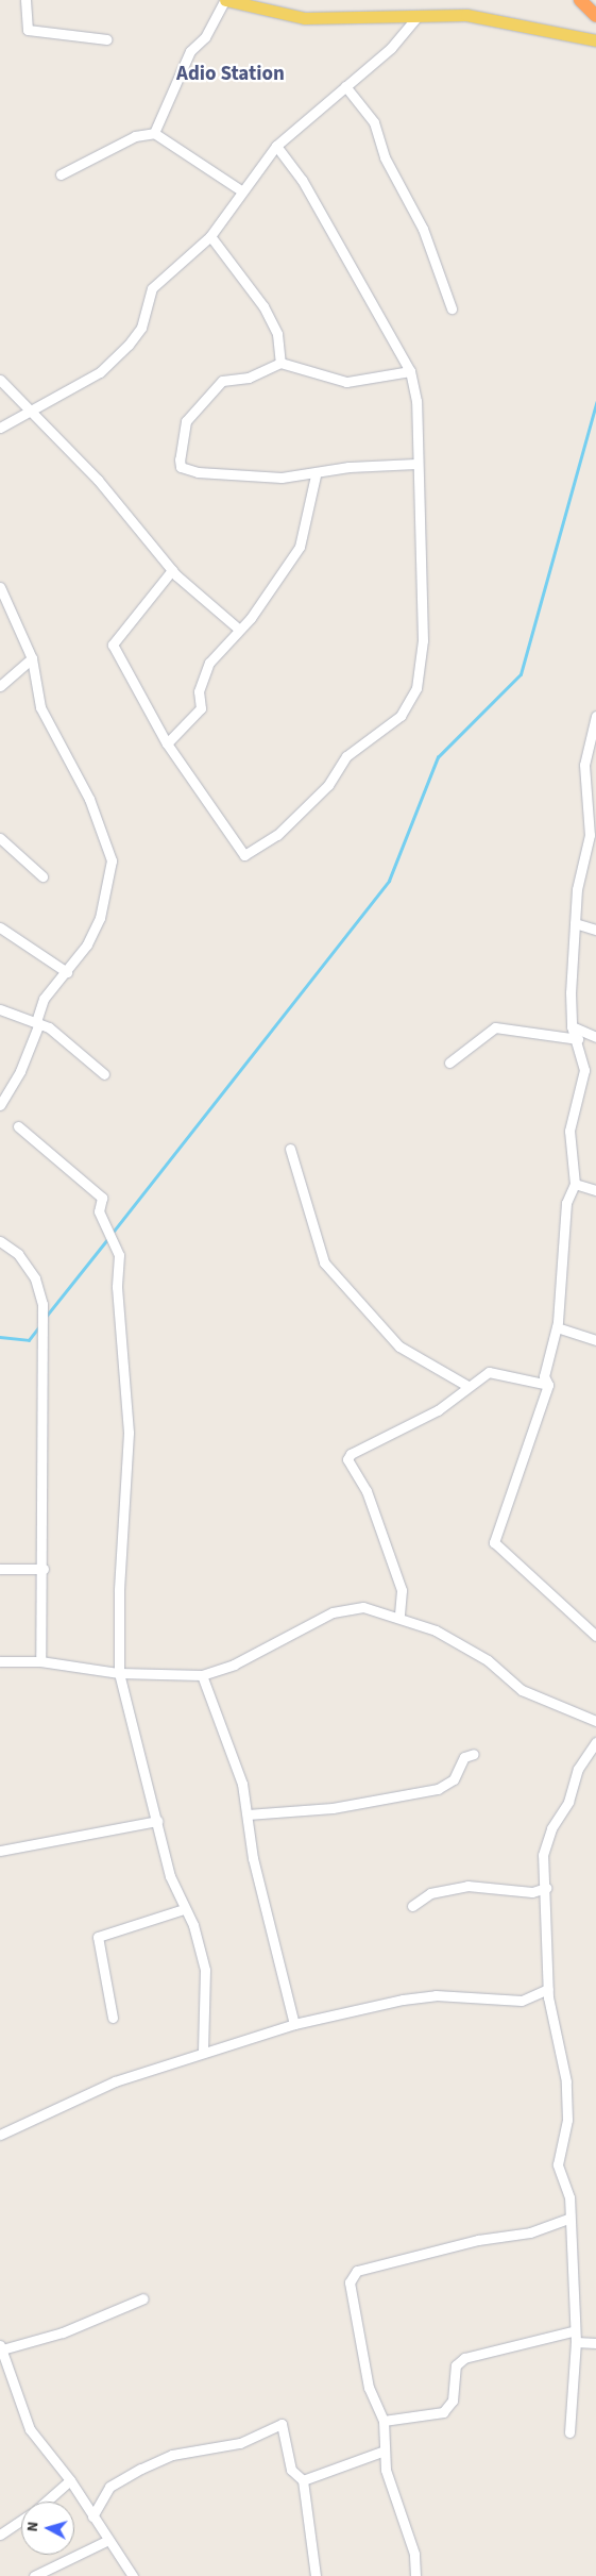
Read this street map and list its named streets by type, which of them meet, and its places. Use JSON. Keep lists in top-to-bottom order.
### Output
{
  "districts": ["Adio Station"],
  "north": "left"
}
